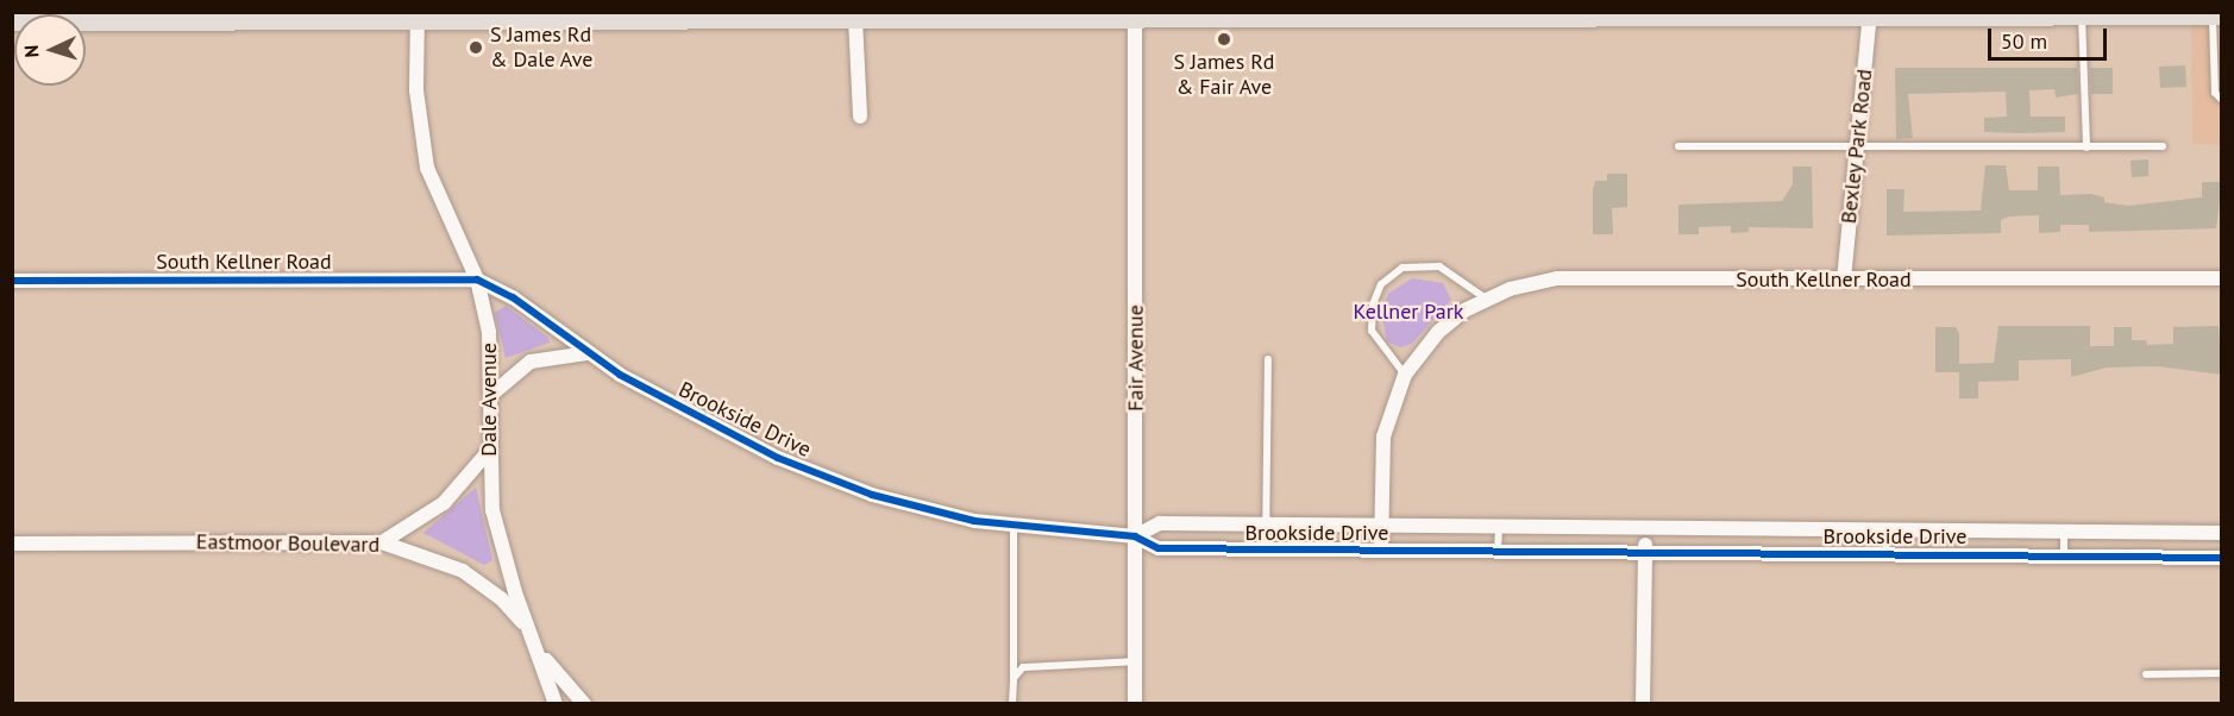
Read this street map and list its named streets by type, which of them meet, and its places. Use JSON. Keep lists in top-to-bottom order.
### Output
{
  "streets": {
    "street": [
      "Bexley Park Road",
      "South Kellner Road",
      "Fair Avenue",
      "Dale Avenue",
      "Brookside Drive",
      "Eastmoor Boulevard"
    ]
  },
  "crossings": [
    ["Bexley Park Road", "South Kellner Road"],
    ["South Kellner Road", "Dale Avenue"],
    ["South Kellner Road", "Brookside Drive"],
    ["Fair Avenue", "Brookside Drive"],
    ["Dale Avenue", "Brookside Drive"],
    ["Dale Avenue", "Eastmoor Boulevard"]
  ],
  "parks": ["Kellner Park"],
  "places": ["S James Rd & Fair Ave", "S James Rd & Dale Ave"],
  "scale_bar": "50 m",
  "north": "left"
}
